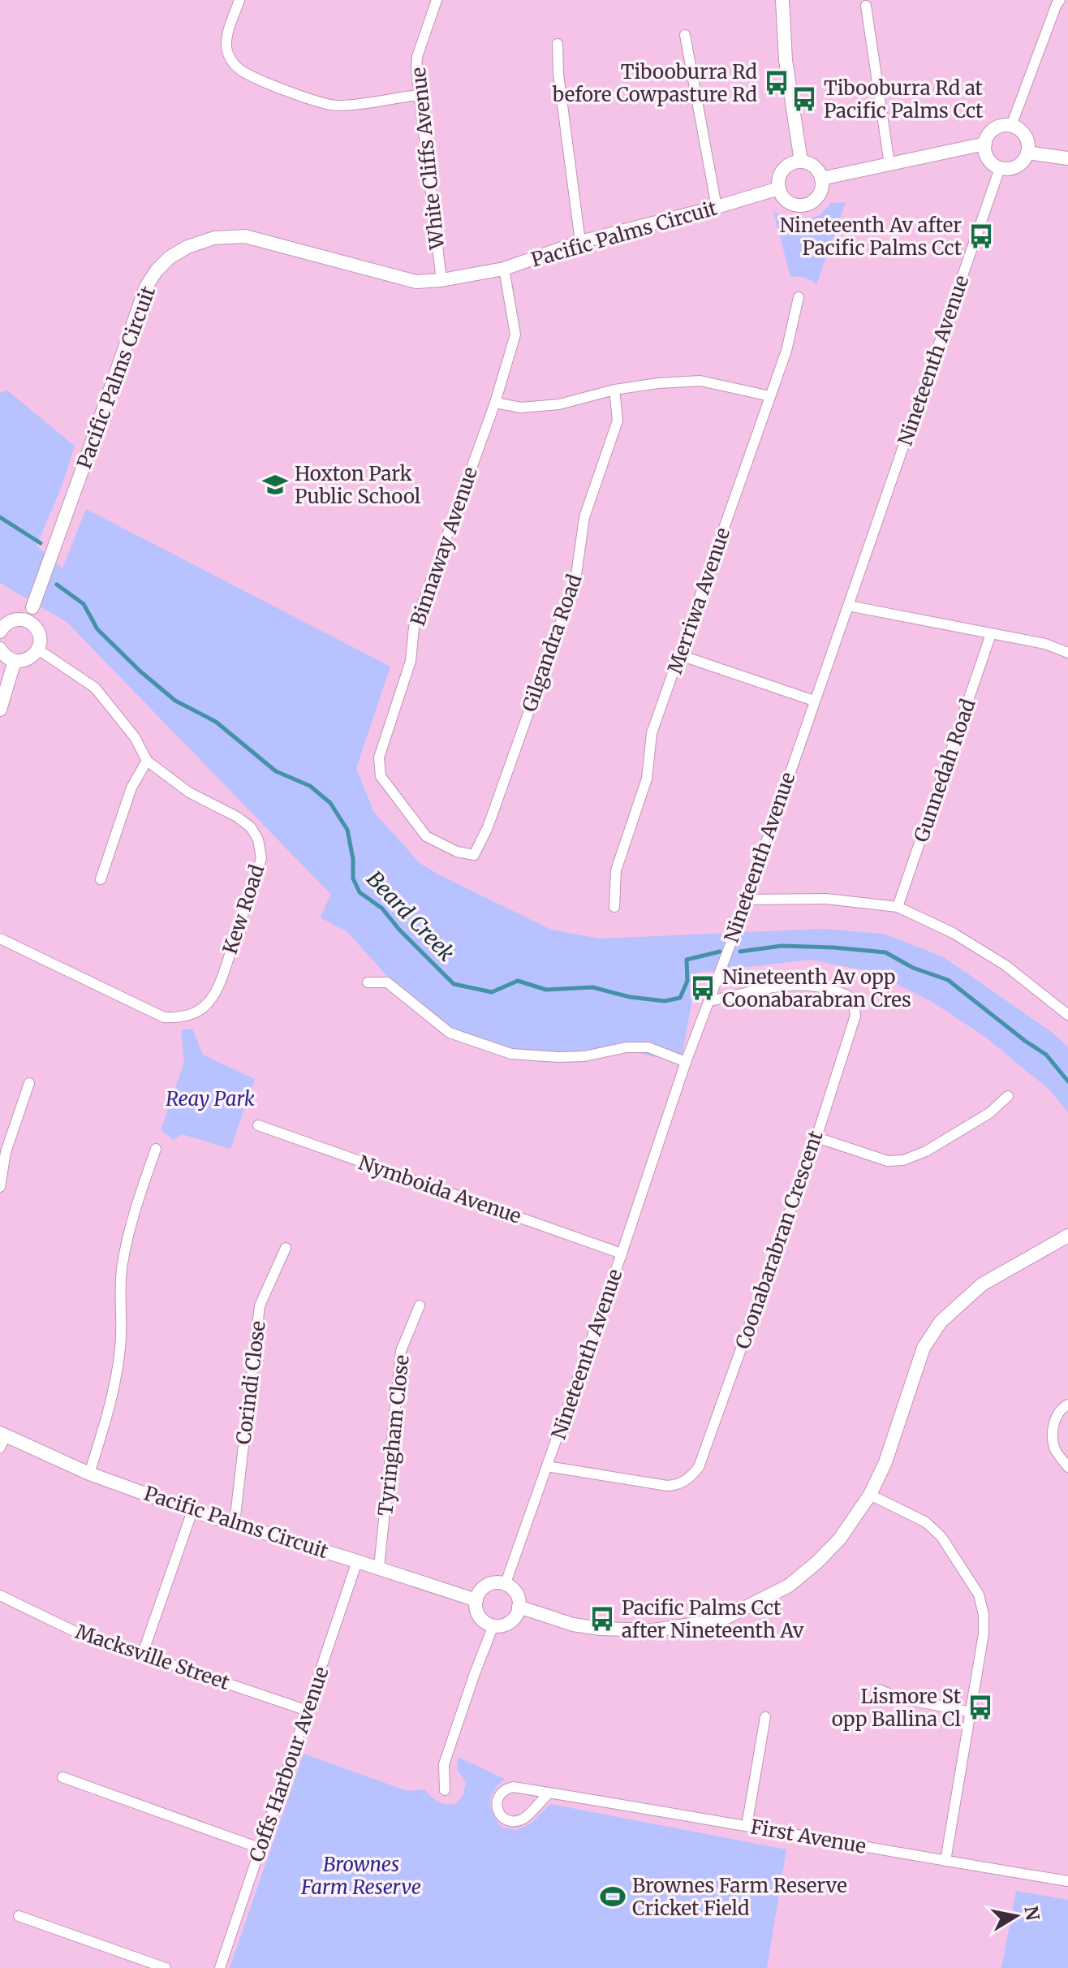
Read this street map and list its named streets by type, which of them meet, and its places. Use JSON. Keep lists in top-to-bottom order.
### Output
{
  "streets": {
    "street": [
      "White Cliffs Avenue",
      "Pacific Palms Circuit",
      "Nineteenth Avenue",
      "Binnaway Avenue",
      "Merriwa Avenue",
      "Gilgandra Road",
      "Gunnedah Road",
      "Kew Road",
      "Nymboida Avenue",
      "Coonabarabran Crescent",
      "Corindi Close",
      "Tyringham Close",
      "Macksville Street",
      "Coffs Harbour Avenue",
      "First Avenue"
    ]
  },
  "crossings": [
    ["White Cliffs Avenue", "Pacific Palms Circuit"],
    ["Pacific Palms Circuit", "Nineteenth Avenue"],
    ["Pacific Palms Circuit", "Binnaway Avenue"],
    ["Pacific Palms Circuit", "Corindi Close"],
    ["Pacific Palms Circuit", "Tyringham Close"],
    ["Pacific Palms Circuit", "Coffs Harbour Avenue"],
    ["Nineteenth Avenue", "Nymboida Avenue"],
    ["Nineteenth Avenue", "Coonabarabran Crescent"],
    ["Binnaway Avenue", "Gilgandra Road"],
    ["Macksville Street", "Coffs Harbour Avenue"]
  ],
  "water": ["Beard Creek"],
  "parks": ["Reay Park", "Brownes Farm Reserve"],
  "places": {
    "bus stop": [
      "Tibooburra Rd before Cowpasture Rd",
      "Tibooburra Rd at Pacific Palms Cct",
      "Nineteenth Av after Pacific Palms Cct",
      "Nineteenth Av opp Coonabarabran Cres",
      "Pacific Palms Cct after Nineteenth Av",
      "Lismore St opp Ballina Cl"
    ],
    "school or university": ["Hoxton Park Public School"],
    "sports": ["Brownes Farm Reserve Cricket Field"]
  },
  "north": "right"
}
